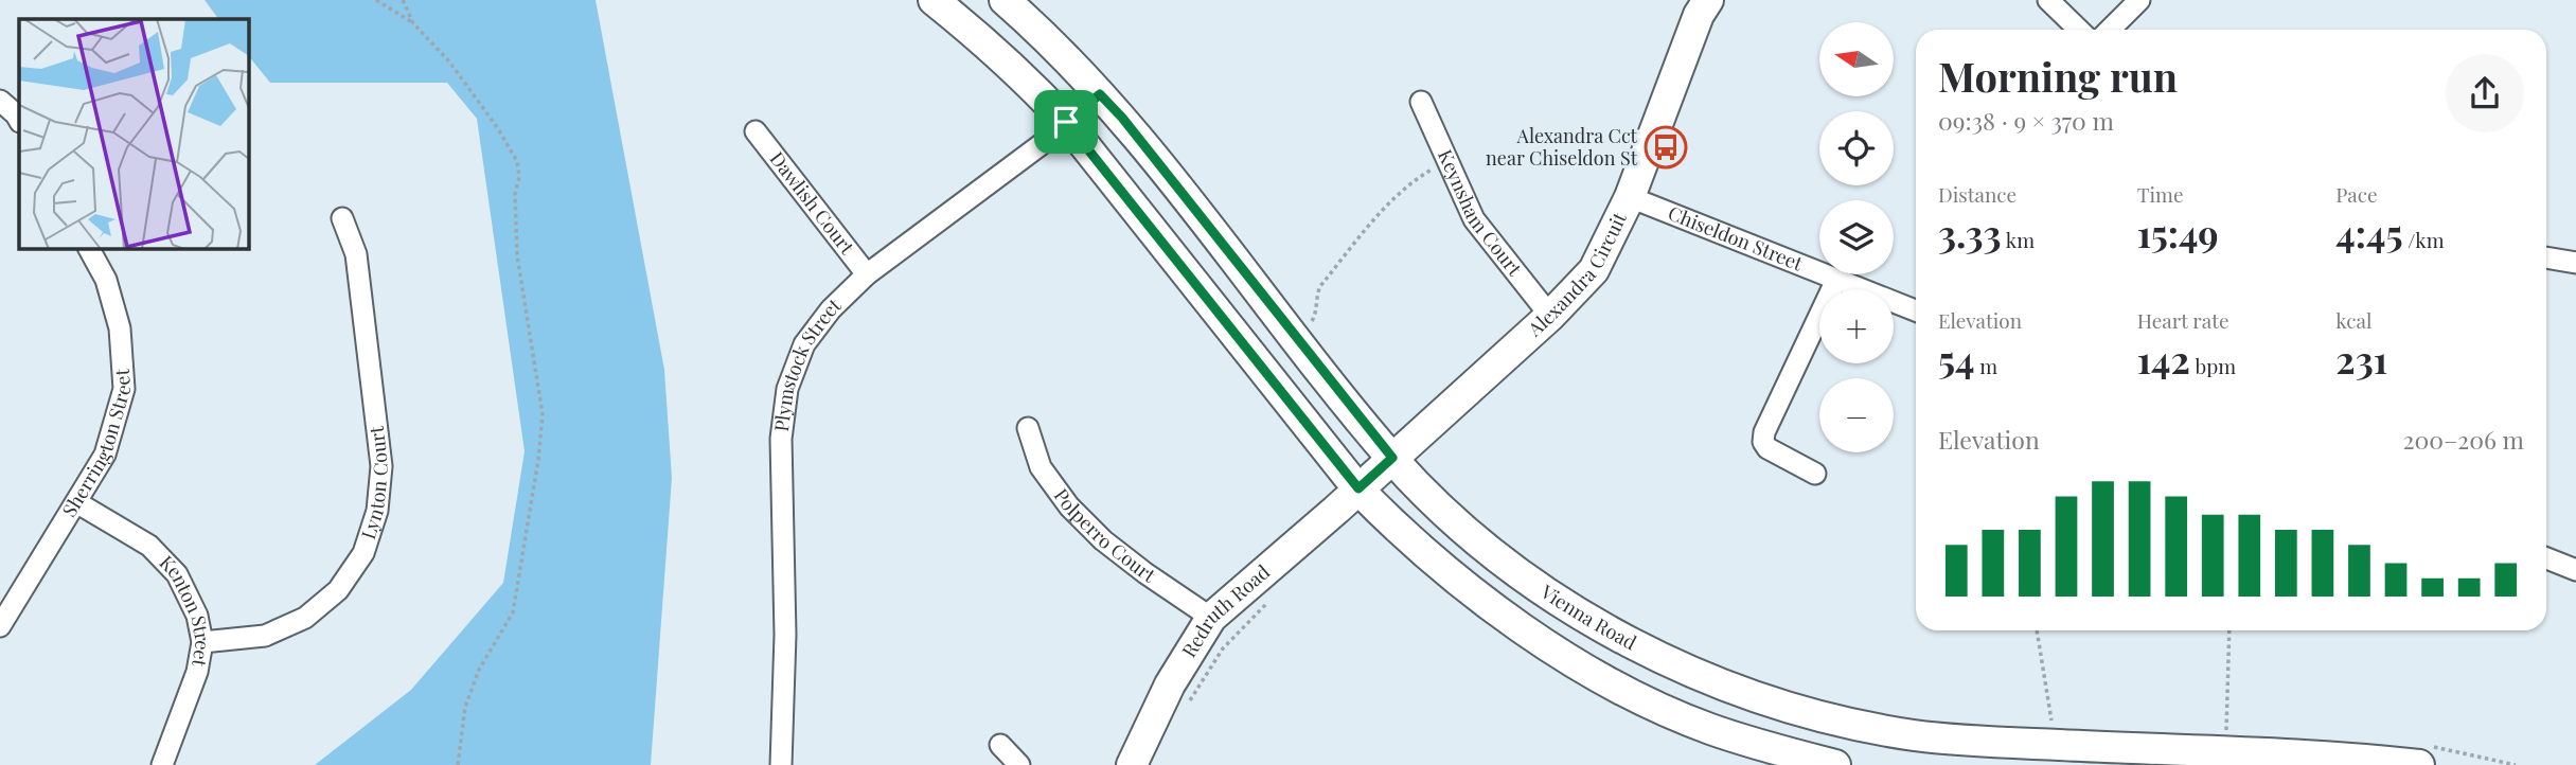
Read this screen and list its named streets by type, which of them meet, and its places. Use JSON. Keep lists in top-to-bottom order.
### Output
{
  "streets": {
    "main road": ["Alexandra Circuit", "Redruth Road", "Vienna Road"],
    "street": [
      "Dawlish Court",
      "Keynsham Court",
      "Chiseldon Street",
      "Plymstock Street",
      "Sherrington Street",
      "Lynton Court",
      "Polperro Court",
      "Kenton Street"
    ]
  },
  "crossings": [
    ["Dawlish Court", "Plymstock Street"],
    ["Keynsham Court", "Alexandra Circuit"],
    ["Chiseldon Street", "Alexandra Circuit"],
    ["Alexandra Circuit", "Redruth Road"],
    ["Alexandra Circuit", "Vienna Road"],
    ["Plymstock Street", "Vienna Road"],
    ["Sherrington Street", "Kenton Street"],
    ["Lynton Court", "Kenton Street"],
    ["Polperro Court", "Redruth Road"]
  ],
  "places": {
    "bus stop": ["Alexandra Cct near Chiseldon St"]
  },
  "north": "left",
  "page": {
    "map_buttons": ["+", "−"],
    "heading": ["Morning run", "09:38 · 9 × 370 m"],
    "stats": [
      ["Distance", "3.33 km"],
      ["Time", "15:49"],
      ["Pace", "4:45 /km"],
      ["Elevation", "54 m"],
      ["Heart rate", "142 bpm"],
      ["kcal", "231"]
    ],
    "chart": ["Elevation", "200–206 m"]
  }
}
